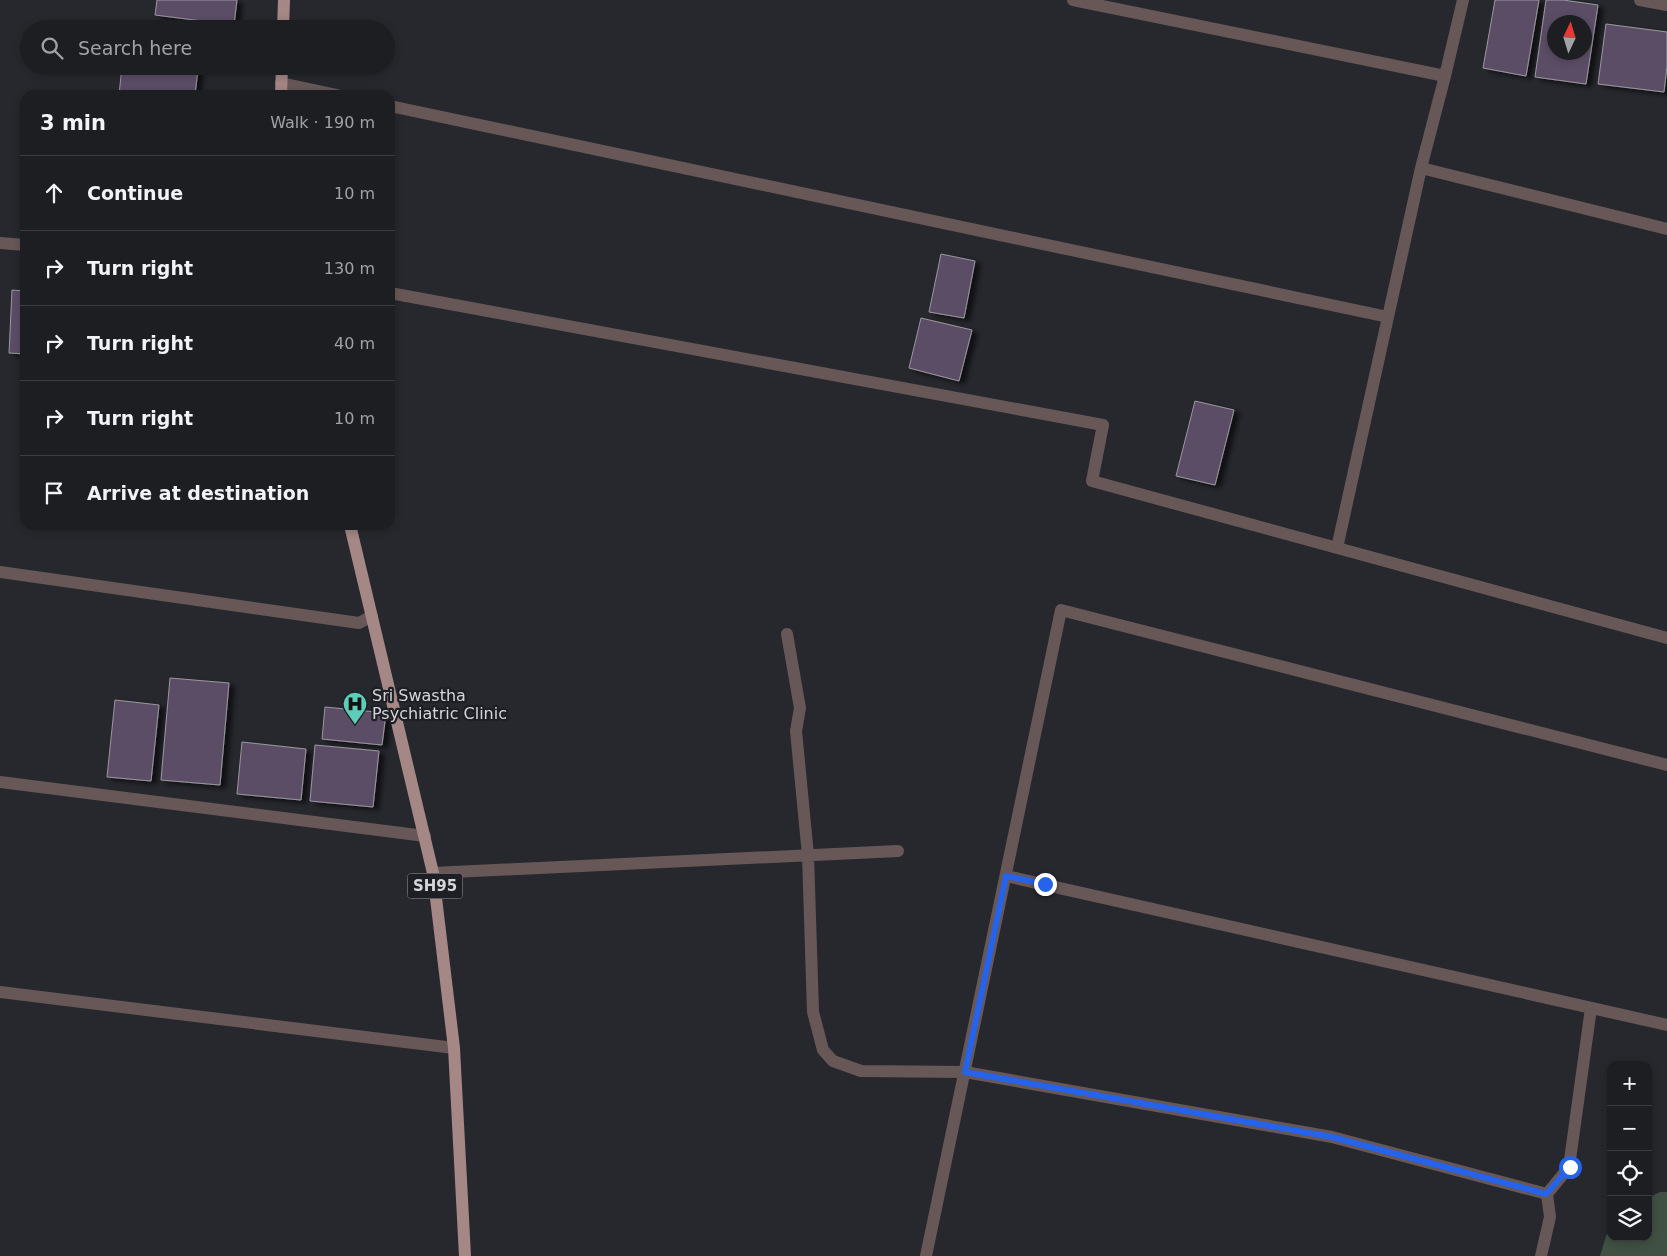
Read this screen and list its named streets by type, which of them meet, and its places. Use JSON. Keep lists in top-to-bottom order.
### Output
{
  "streets": {
    "main road": ["SH95"]
  },
  "places": {
    "hospital": ["Sri Swastha Psychiatric Clinic"]
  },
  "north": "top",
  "page": {
    "search": "Search here",
    "heading": ["3 min", "Walk · 190 m"],
    "list": [
      ["Continue", "10 m"],
      ["Turn right", "130 m"],
      ["Turn right", "40 m"],
      ["Turn right", "10 m"],
      "Arrive at destination"
    ],
    "map_buttons": ["+", "−"]
  }
}
